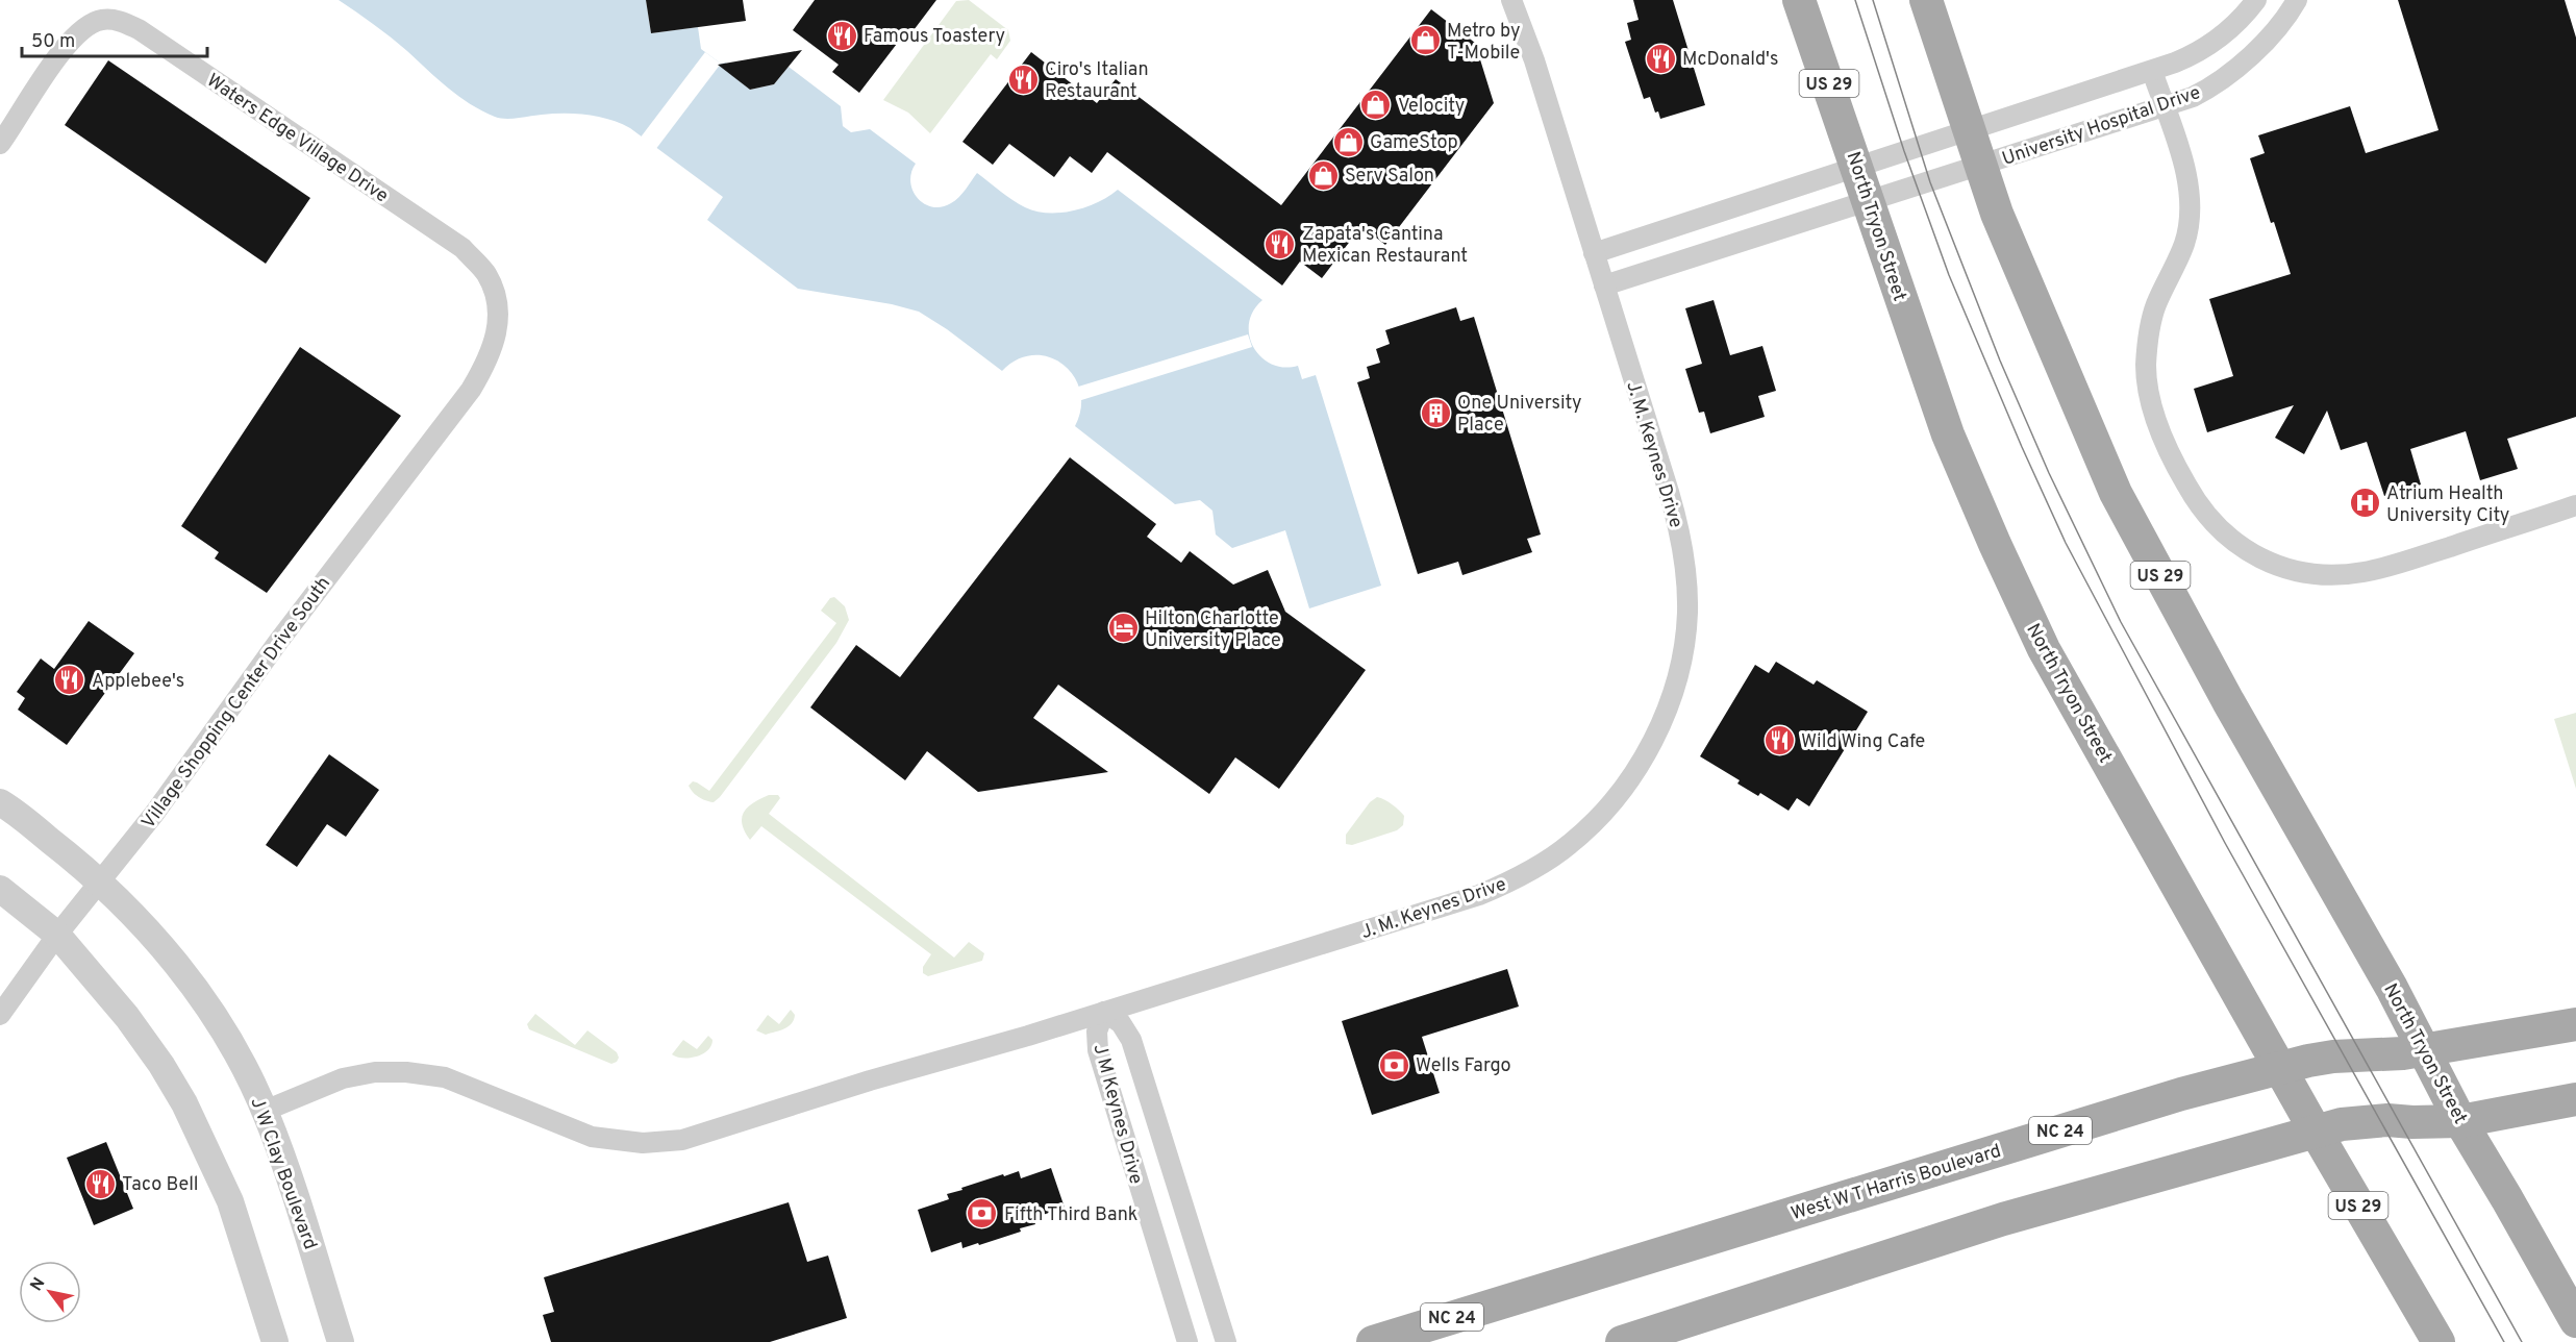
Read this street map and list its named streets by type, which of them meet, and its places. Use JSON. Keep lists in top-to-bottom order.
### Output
{
  "streets": {
    "main road": [
      "US 29",
      "North Tryon Street",
      "NC 24",
      "West W T Harris Boulevard"
    ],
    "street": [
      "University Hospital Drive",
      "Waters Edge Village Drive",
      "J. M. Keynes Drive",
      "Village Shopping Center Drive South",
      "J M Keynes Drive",
      "J W Clay Boulevard"
    ]
  },
  "crossings": [
    ["University Hospital Drive", "North Tryon Street"],
    ["Waters Edge Village Drive", "Village Shopping Center Drive South"],
    ["North Tryon Street", "NC 24"],
    ["North Tryon Street", "West W T Harris Boulevard"],
    ["J. M. Keynes Drive", "J M Keynes Drive"],
    ["J. M. Keynes Drive", "J W Clay Boulevard"],
    ["Village Shopping Center Drive South", "J W Clay Boulevard"],
    ["NC 24", "West W T Harris Boulevard"]
  ],
  "places": {
    "restaurant": [
      "Famous Toastery",
      "McDonald's",
      "Ciro's Italian Restaurant",
      "Zapata's Cantina Mexican Restaurant",
      "Applebee's",
      "Wild Wing Cafe",
      "Taco Bell"
    ],
    "shop": [
      "Metro by T-Mobile",
      "Velocity",
      "GameStop",
      "Serv Salon"
    ],
    "building": ["One University Place"],
    "hospital": ["Atrium Health University City"],
    "hotel": ["Hilton Charlotte University Place"],
    "bank": ["Wells Fargo", "Fifth Third Bank"]
  },
  "scale_bar": "50 m",
  "north": "top left"
}
